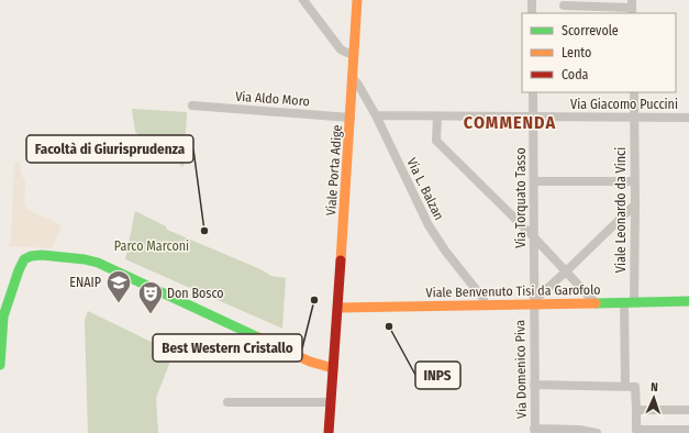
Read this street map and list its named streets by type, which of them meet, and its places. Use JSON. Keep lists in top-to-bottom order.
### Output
{
  "streets": {
    "street": [
      "Via Aldo Moro",
      "Via Giacomo Puccini",
      "Viale Porta Adige",
      "Via L. Balzan",
      "Via Torquato Tasso",
      "Viale Leonardo da Vinci",
      "Viale Benvenuto Tisi da Garofolo",
      "Via Domenico Piva"
    ]
  },
  "crossings": [
    ["Via Aldo Moro", "Viale Porta Adige"],
    ["Via Giacomo Puccini", "Via L. Balzan"],
    ["Via Giacomo Puccini", "Via Torquato Tasso"],
    ["Via Giacomo Puccini", "Viale Leonardo da Vinci"],
    ["Viale Porta Adige", "Via L. Balzan"],
    ["Viale Porta Adige", "Viale Benvenuto Tisi da Garofolo"],
    ["Via L. Balzan", "Viale Benvenuto Tisi da Garofolo"],
    ["Via Torquato Tasso", "Viale Benvenuto Tisi da Garofolo"],
    ["Via Torquato Tasso", "Via Domenico Piva"],
    ["Viale Leonardo da Vinci", "Viale Benvenuto Tisi da Garofolo"],
    ["Viale Benvenuto Tisi da Garofolo", "Via Domenico Piva"]
  ],
  "districts": ["COMMENDA"],
  "parks": ["Parco Marconi"],
  "places": {
    "other": ["Facoltà di Giurisprudenza", "Best Western Cristallo", "INPS"],
    "school or university": ["ENAIP"],
    "theatre": ["Don Bosco"]
  },
  "legend": ["Scorrevole", "Lento", "Coda"],
  "north": "top"
}
